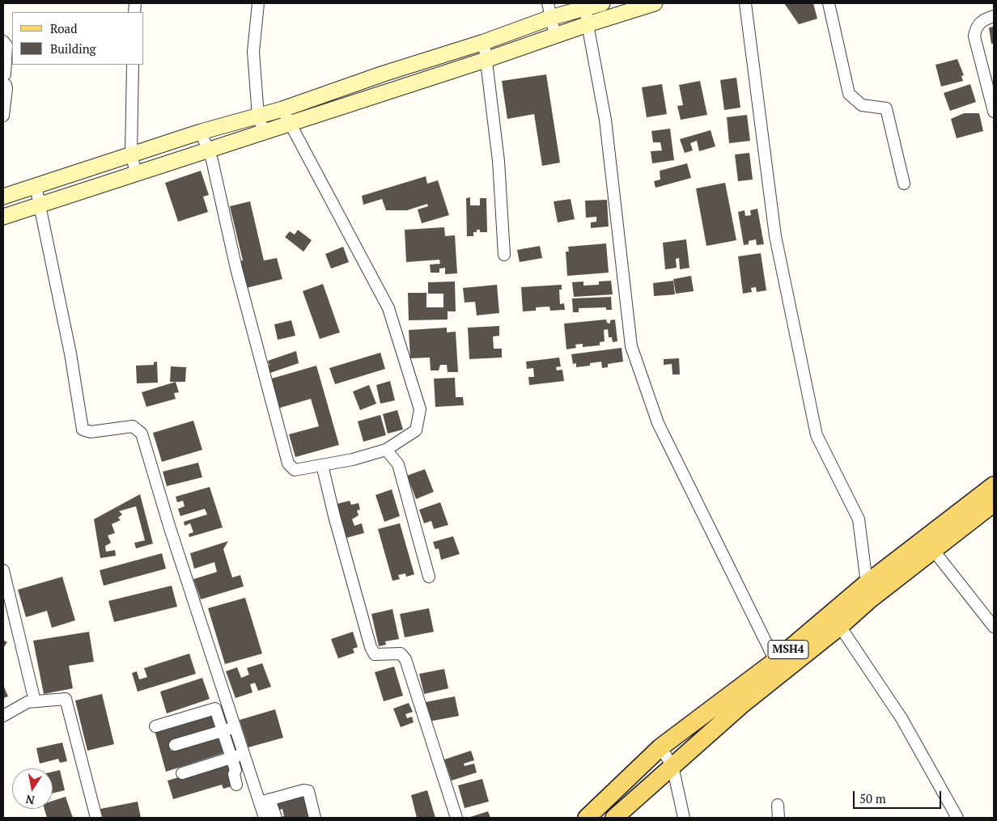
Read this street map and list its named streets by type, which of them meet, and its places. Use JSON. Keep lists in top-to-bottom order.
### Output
{
  "streets": {
    "main road": ["MSH4"]
  },
  "legend": ["Road", "Building"],
  "scale_bar": "50 m",
  "north": "bottom"
}
